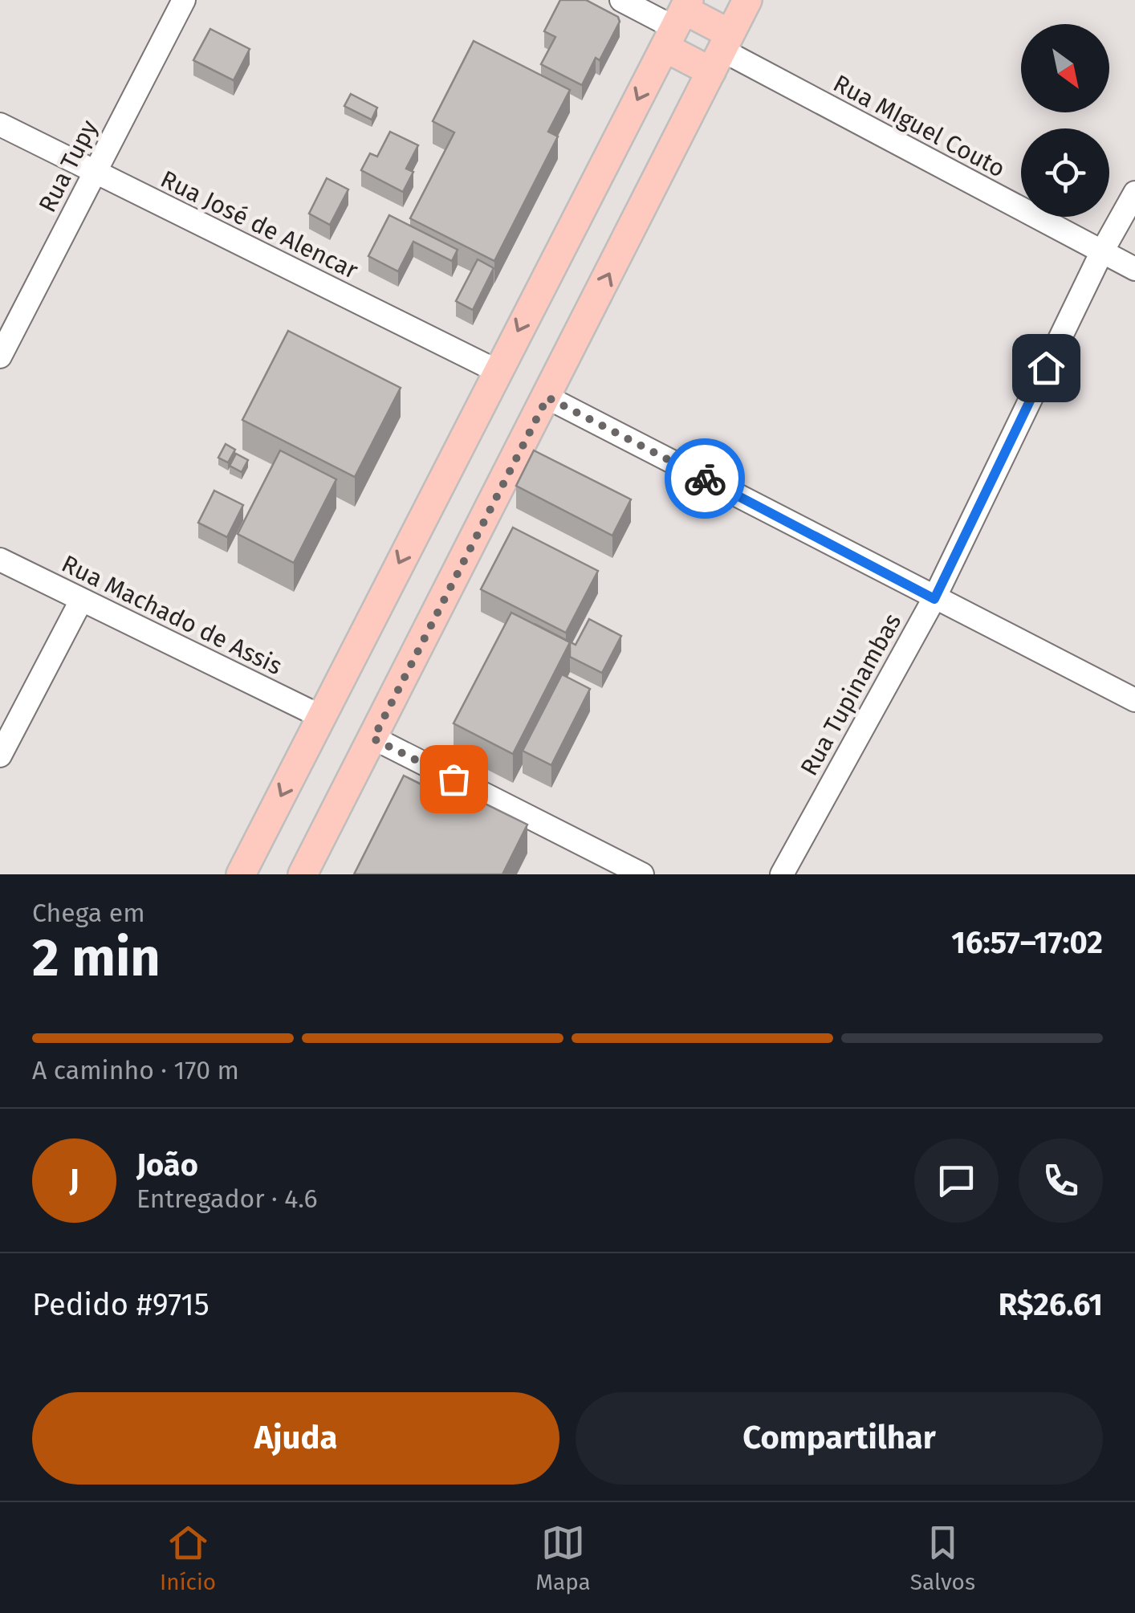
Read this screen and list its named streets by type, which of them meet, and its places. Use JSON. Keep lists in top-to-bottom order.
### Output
{
  "streets": {
    "street": [
      "Rua MIguel Couto",
      "Rua Tupy",
      "Rua José de Alencar",
      "Rua Machado de Assis",
      "Rua Tupinambas"
    ]
  },
  "crossings": [
    ["Rua MIguel Couto", "Rua Tupinambas"],
    ["Rua Tupy", "Rua José de Alencar"]
  ],
  "north": "bottom right",
  "page": {
    "heading": ["2 min", "Chega em", "16:57–17:02"],
    "panel": [
      "João",
      "Entregador · 4.6",
      "Pedido #9715",
      "R$26.61"
    ],
    "bar": "A caminho · 170 m",
    "round": "J",
    "buttons": ["Ajuda", "Compartilhar"],
    "tabs": ["Início", "Mapa", "Salvos"]
  }
}
